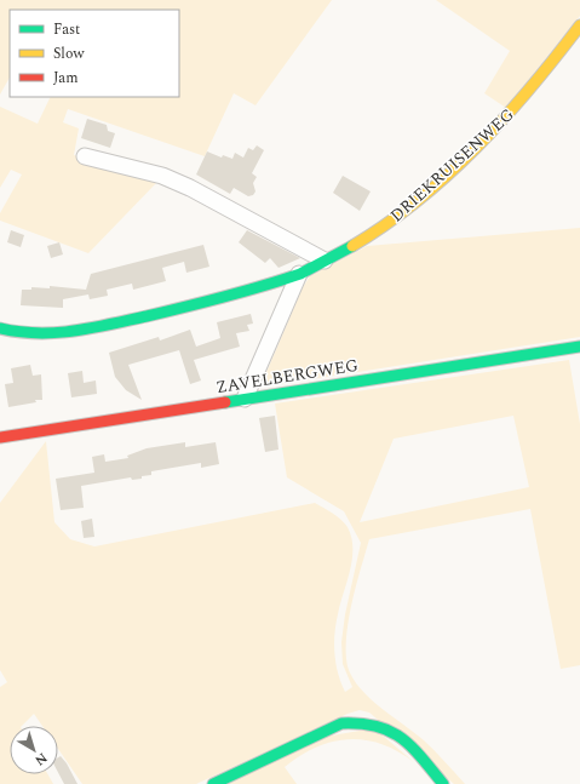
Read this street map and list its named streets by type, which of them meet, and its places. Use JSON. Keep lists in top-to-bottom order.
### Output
{
  "streets": {
    "street": ["DRIEKRUISENWEG", "ZAVELBERGWEG"]
  },
  "legend": ["Fast", "Slow", "Jam"],
  "north": "bottom right"
}
